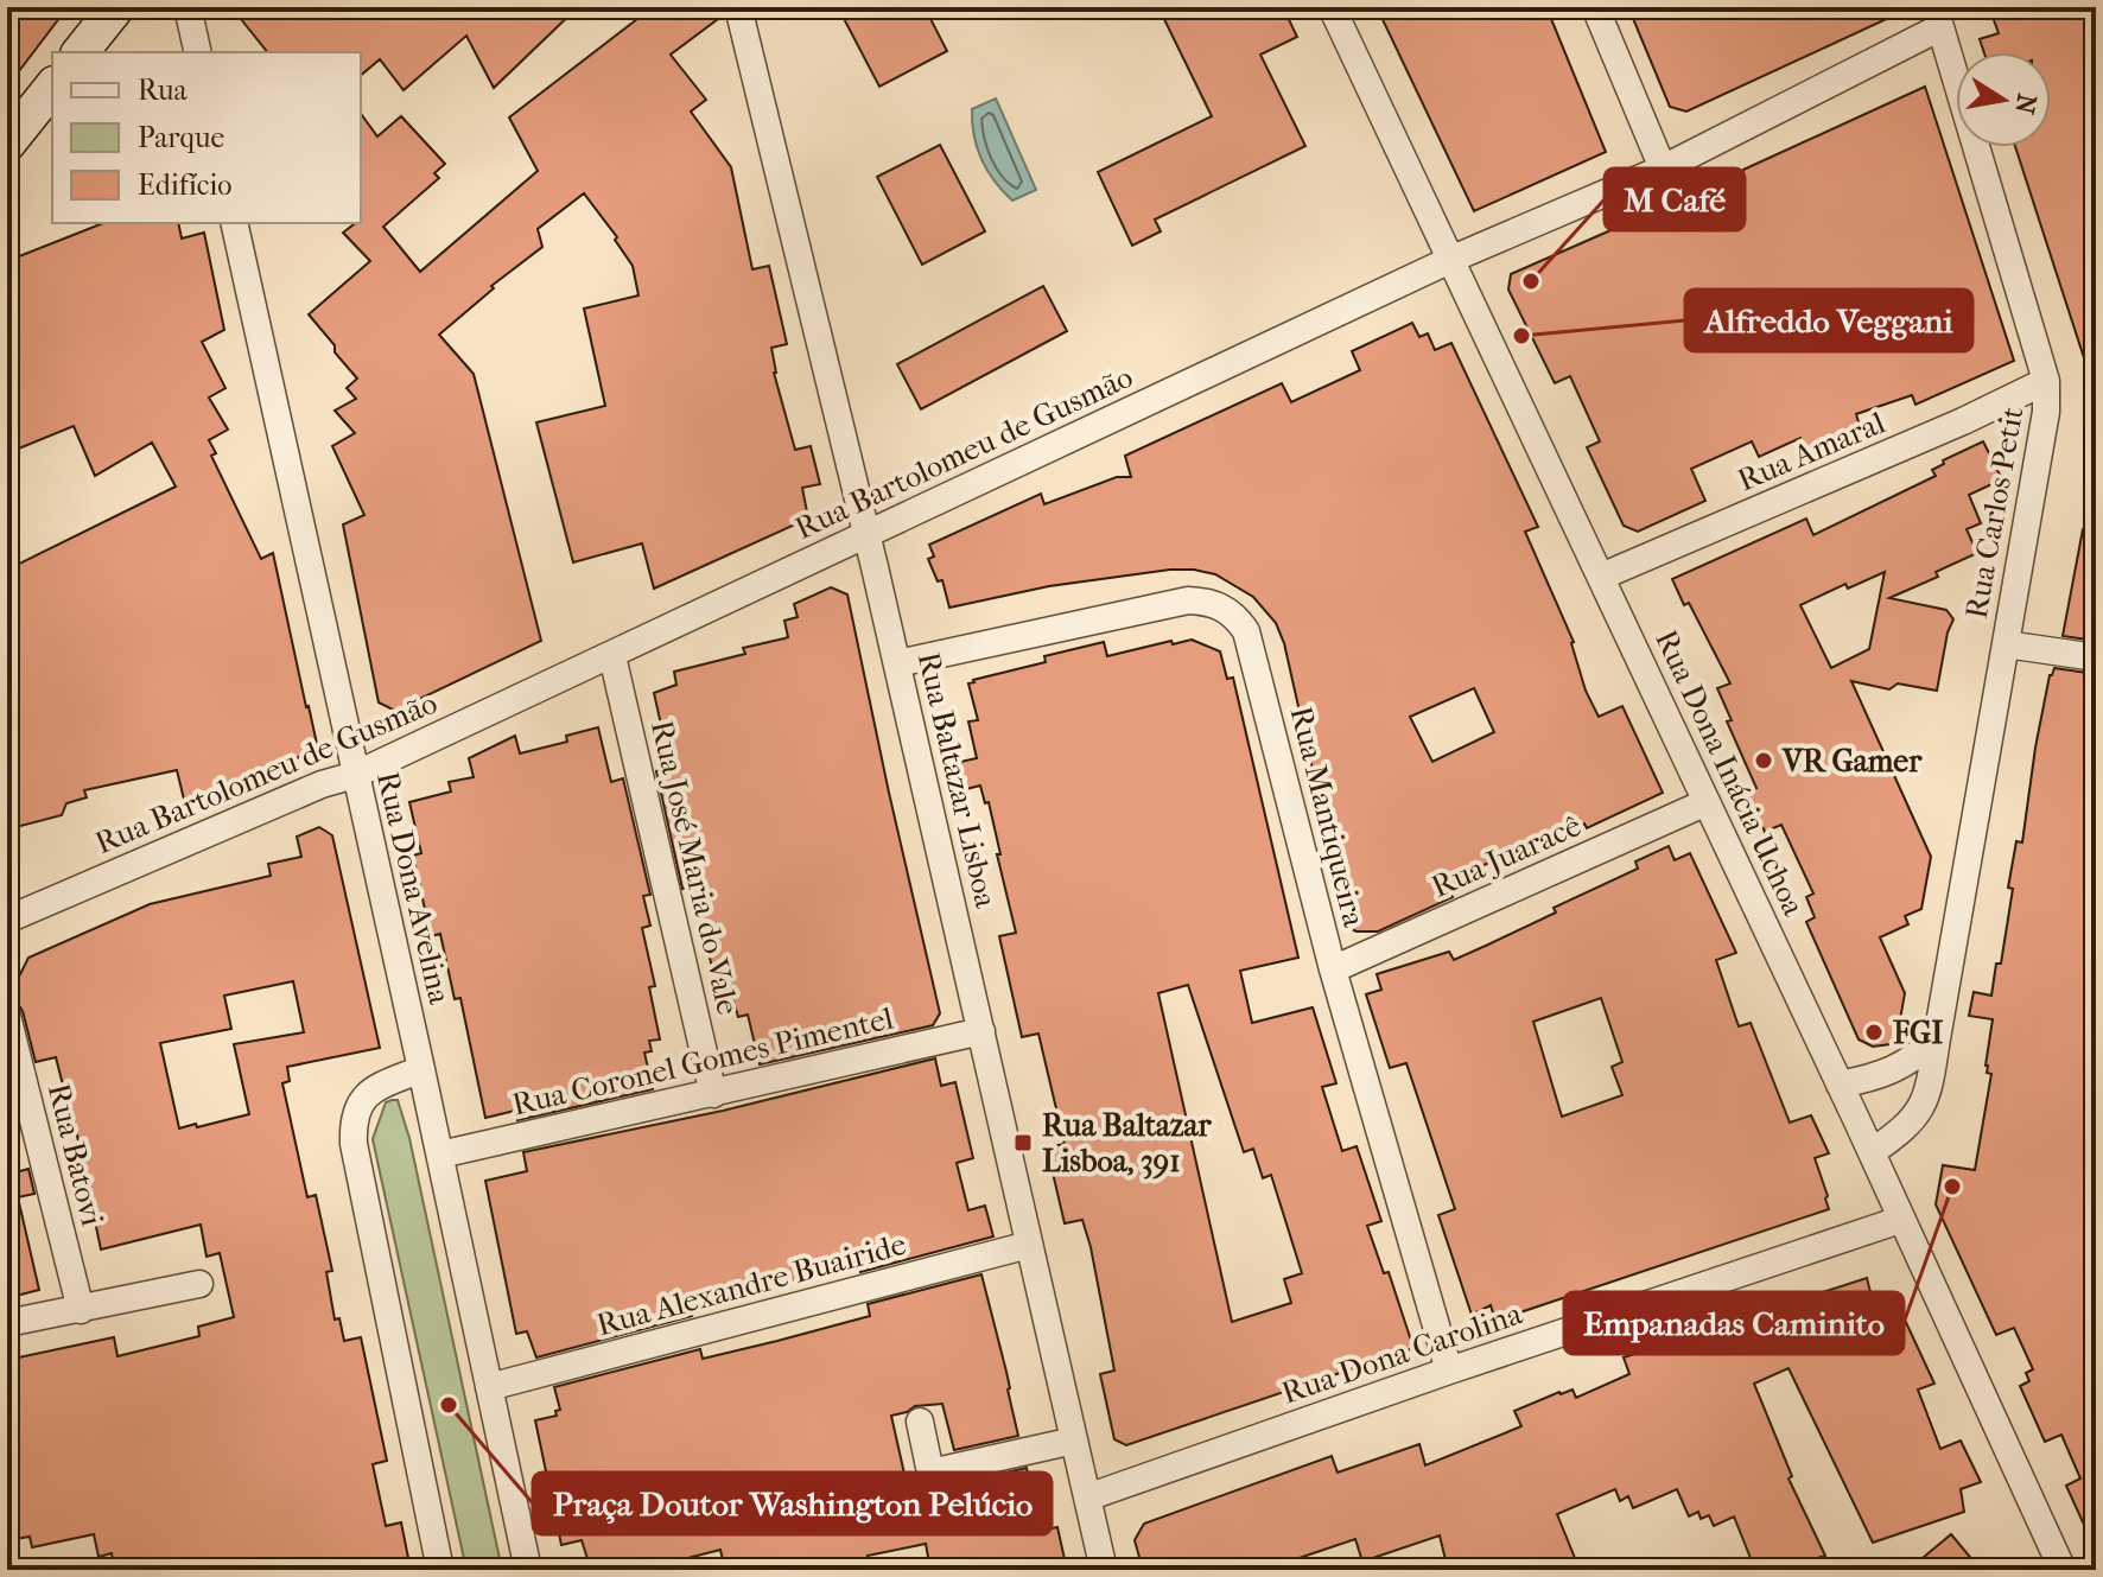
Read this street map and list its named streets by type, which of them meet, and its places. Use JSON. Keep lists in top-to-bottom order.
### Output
{
  "streets": {
    "street": [
      "Rua Amaral",
      "Rua Bartolomeu de Gusmão",
      "Rua Carlos Petit",
      "Rua Dona Inácia Uchoa",
      "Rua Baltazar Lisboa",
      "Rua Mantiqueira",
      "Rua Juaracê",
      "Rua José Maria do Vale",
      "Rua Dona Avelina",
      "Rua Coronel Gomes Pimentel",
      "Rua Batovi",
      "Rua Alexandre Buairide",
      "Rua Dona Carolina"
    ]
  },
  "crossings": [
    ["Rua Amaral", "Rua Carlos Petit"],
    ["Rua Amaral", "Rua Dona Inácia Uchoa"],
    ["Rua Bartolomeu de Gusmão", "Rua Carlos Petit"],
    ["Rua Bartolomeu de Gusmão", "Rua Dona Inácia Uchoa"],
    ["Rua Bartolomeu de Gusmão", "Rua Baltazar Lisboa"],
    ["Rua Bartolomeu de Gusmão", "Rua José Maria do Vale"],
    ["Rua Bartolomeu de Gusmão", "Rua Dona Avelina"],
    ["Rua Carlos Petit", "Rua Dona Inácia Uchoa"],
    ["Rua Dona Inácia Uchoa", "Rua Juaracê"],
    ["Rua Dona Inácia Uchoa", "Rua Dona Carolina"],
    ["Rua Baltazar Lisboa", "Rua Mantiqueira"],
    ["Rua Baltazar Lisboa", "Rua Coronel Gomes Pimentel"],
    ["Rua Baltazar Lisboa", "Rua Alexandre Buairide"],
    ["Rua Baltazar Lisboa", "Rua Dona Carolina"],
    ["Rua Mantiqueira", "Rua Juaracê"],
    ["Rua Mantiqueira", "Rua Dona Carolina"],
    ["Rua José Maria do Vale", "Rua Coronel Gomes Pimentel"],
    ["Rua Dona Avelina", "Rua Coronel Gomes Pimentel"],
    ["Rua Dona Avelina", "Rua Alexandre Buairide"]
  ],
  "places": {
    "other": [
      "M Café",
      "Alfreddo Veggani",
      "VR Gamer",
      "FGI",
      "Empanadas Caminito",
      "Praça Doutor Washington Pelúcio"
    ],
    "transit": ["Rua Baltazar Lisboa, 391"]
  },
  "legend": ["Rua", "Parque", "Edifício"],
  "north": "right"
}
